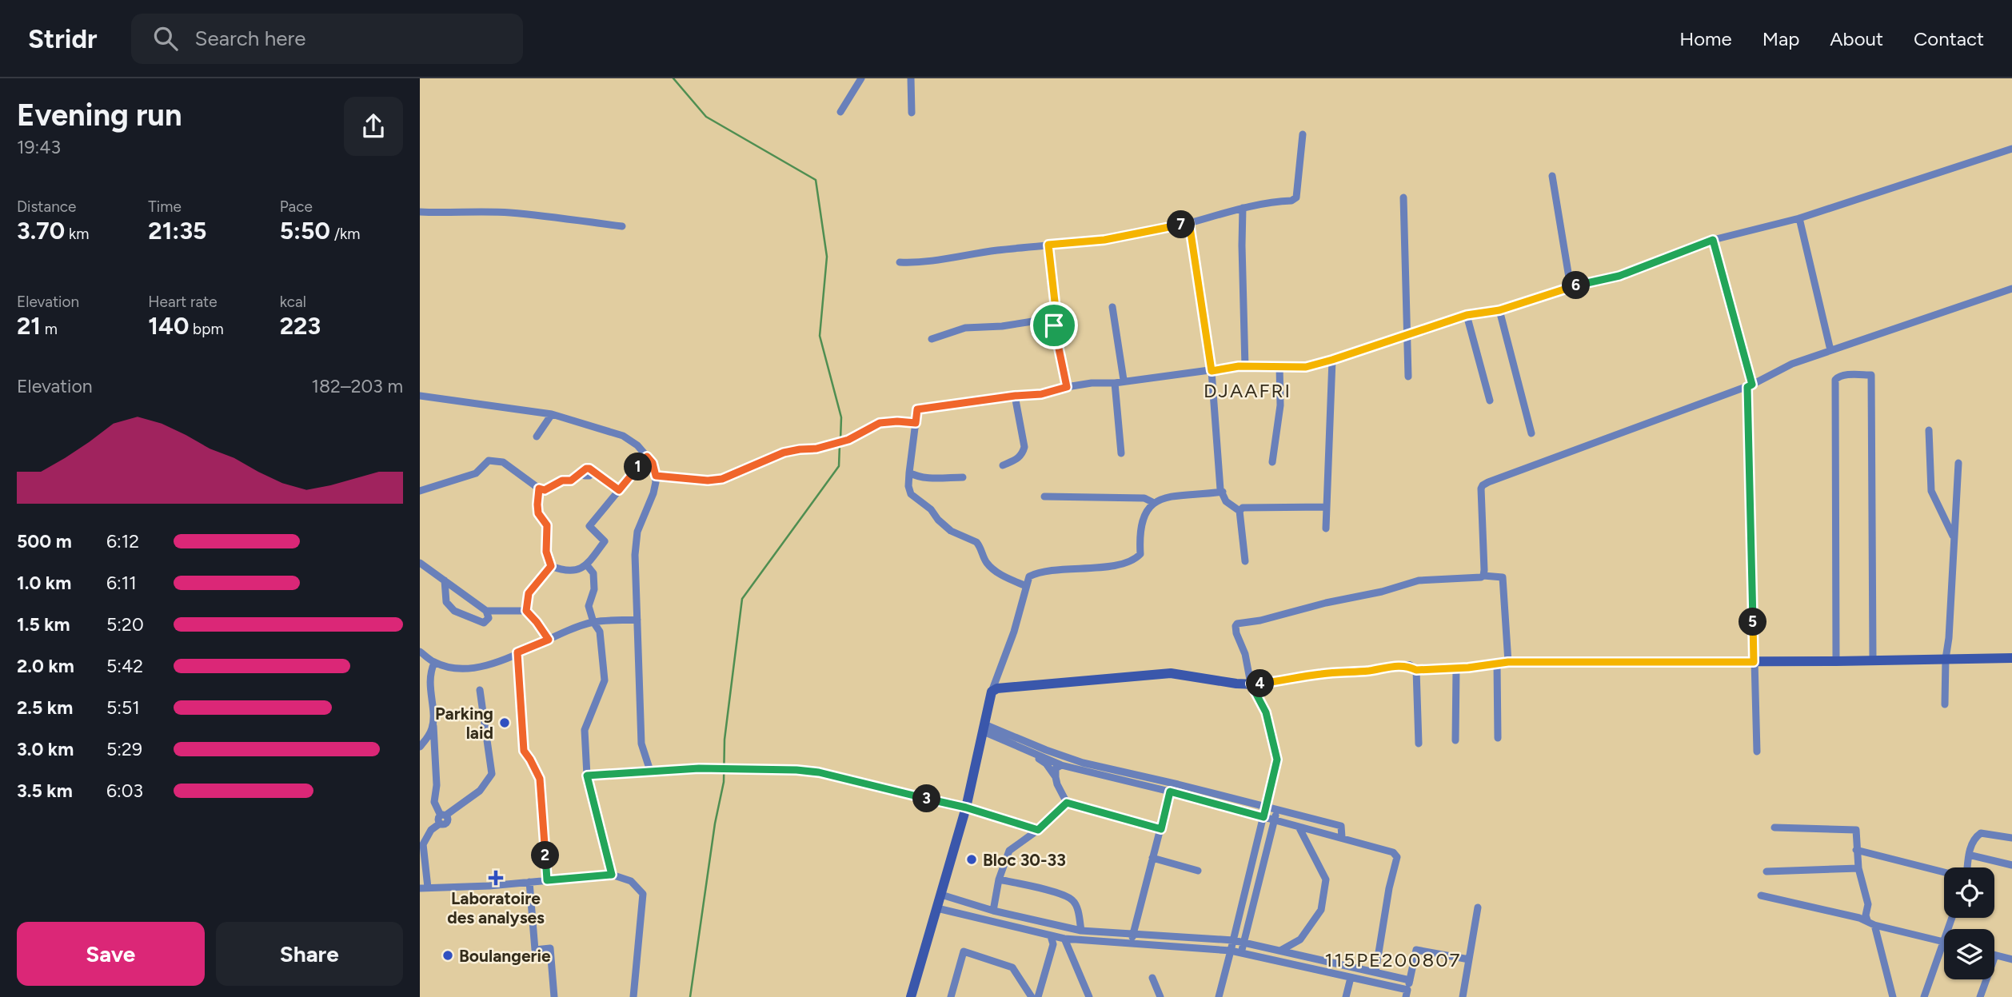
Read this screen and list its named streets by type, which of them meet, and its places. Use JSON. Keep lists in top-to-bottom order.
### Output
{
  "districts": ["DJAAFRI", "115PE200807"],
  "places": {
    "other": ["Parking laid", "Bloc 30-33", "Boulangerie"],
    "health": ["Laboratoire des analyses"]
  },
  "page": {
    "header": "Stridr",
    "search": "Search here",
    "nav": [
      "Home",
      "Map",
      "About",
      "Contact"
    ],
    "heading": ["Evening run", "19:43"],
    "stats": [
      ["Distance", "3.70 km"],
      ["Time", "21:35"],
      ["Pace", "5:50 /km"],
      ["Elevation", "21 m"],
      ["Heart rate", "140 bpm"],
      ["kcal", "223"]
    ],
    "pins": [
      "7",
      "6",
      "1",
      "5",
      "4",
      "3",
      "2"
    ],
    "chart": ["Elevation", "182–203 m"],
    "list": [
      {
        "name": "500 m",
        "note": "6:12"
      },
      {
        "name": "1.0 km",
        "note": "6:11"
      },
      {
        "name": "1.5 km",
        "note": "5:20"
      },
      {
        "name": "2.0 km",
        "note": "5:42"
      },
      {
        "name": "2.5 km",
        "note": "5:51"
      },
      {
        "name": "3.0 km",
        "note": "5:29"
      },
      {
        "name": "3.5 km",
        "note": "6:03"
      }
    ],
    "buttons": ["Save", "Share"]
  }
}
